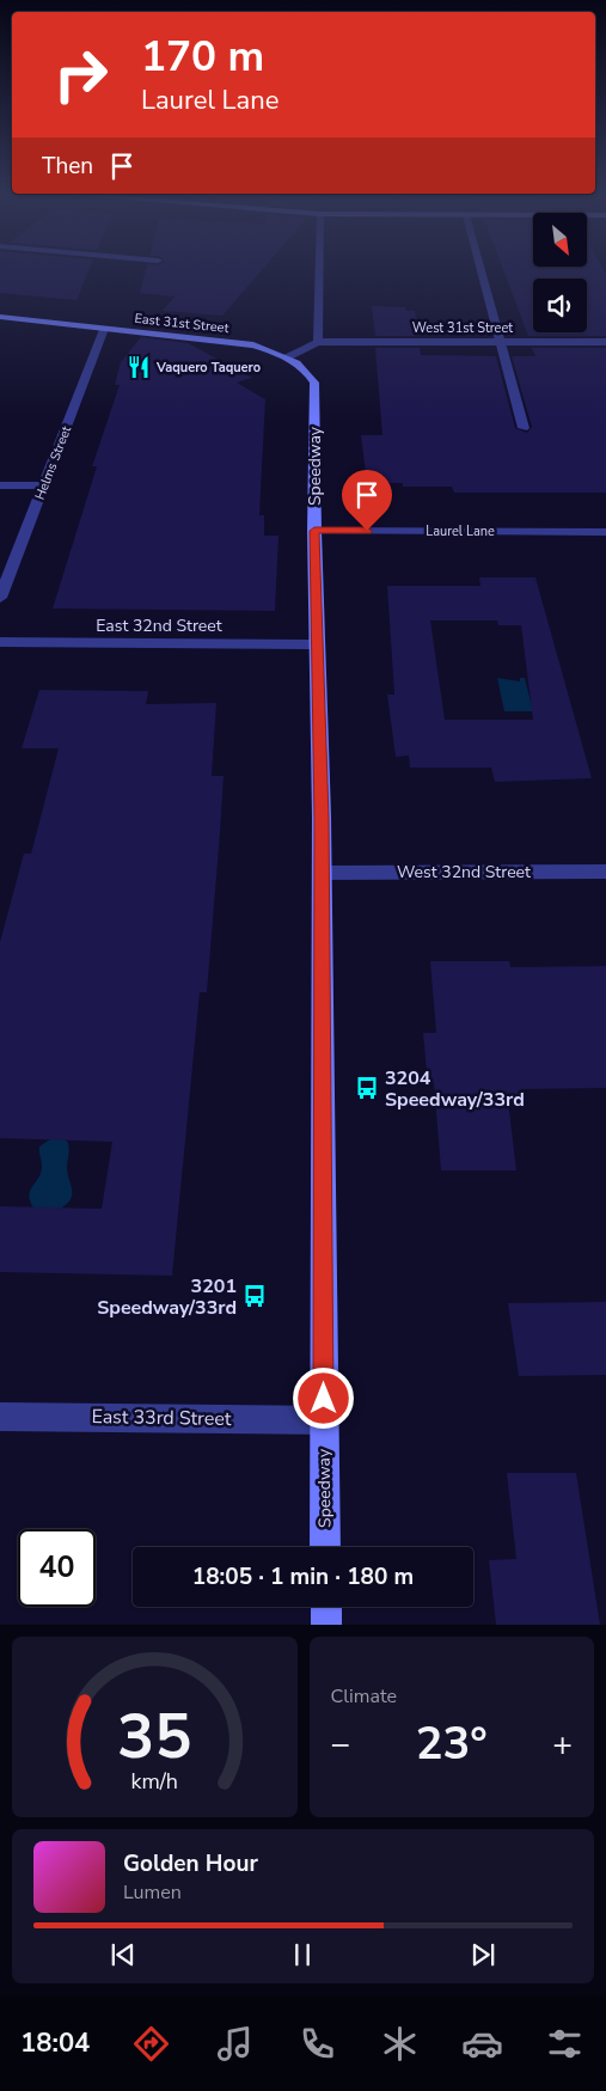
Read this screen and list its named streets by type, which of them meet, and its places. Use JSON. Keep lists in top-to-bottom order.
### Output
{
  "streets": {
    "street": [
      "East 31st Street",
      "West 31st Street",
      "Helms Street",
      "Speedway",
      "Laurel Lane",
      "East 32nd Street",
      "West 32nd Street",
      "East 33rd Street"
    ]
  },
  "crossings": [
    ["East 31st Street", "Helms Street"],
    ["East 31st Street", "Speedway"],
    ["Speedway", "Laurel Lane"],
    ["Speedway", "East 32nd Street"],
    ["Speedway", "West 32nd Street"],
    ["Speedway", "East 33rd Street"]
  ],
  "places": {
    "restaurant": ["Vaquero Taquero"],
    "bus stop": ["3204 Speedway/33rd", "3201 Speedway/33rd"]
  },
  "north": "bottom right",
  "page": {
    "turn": ["170 m", "Laurel Lane"],
    "then": "Then",
    "limit": "40",
    "trip": "18:05 · 1 min · 180 m",
    "tile": "Climate",
    "heat": ["−", "23°", "+"],
    "song": ["Golden Hour", "Lumen"],
    "tabs": "18:04",
    "gauge": ["35", "km/h"]
  }
}
